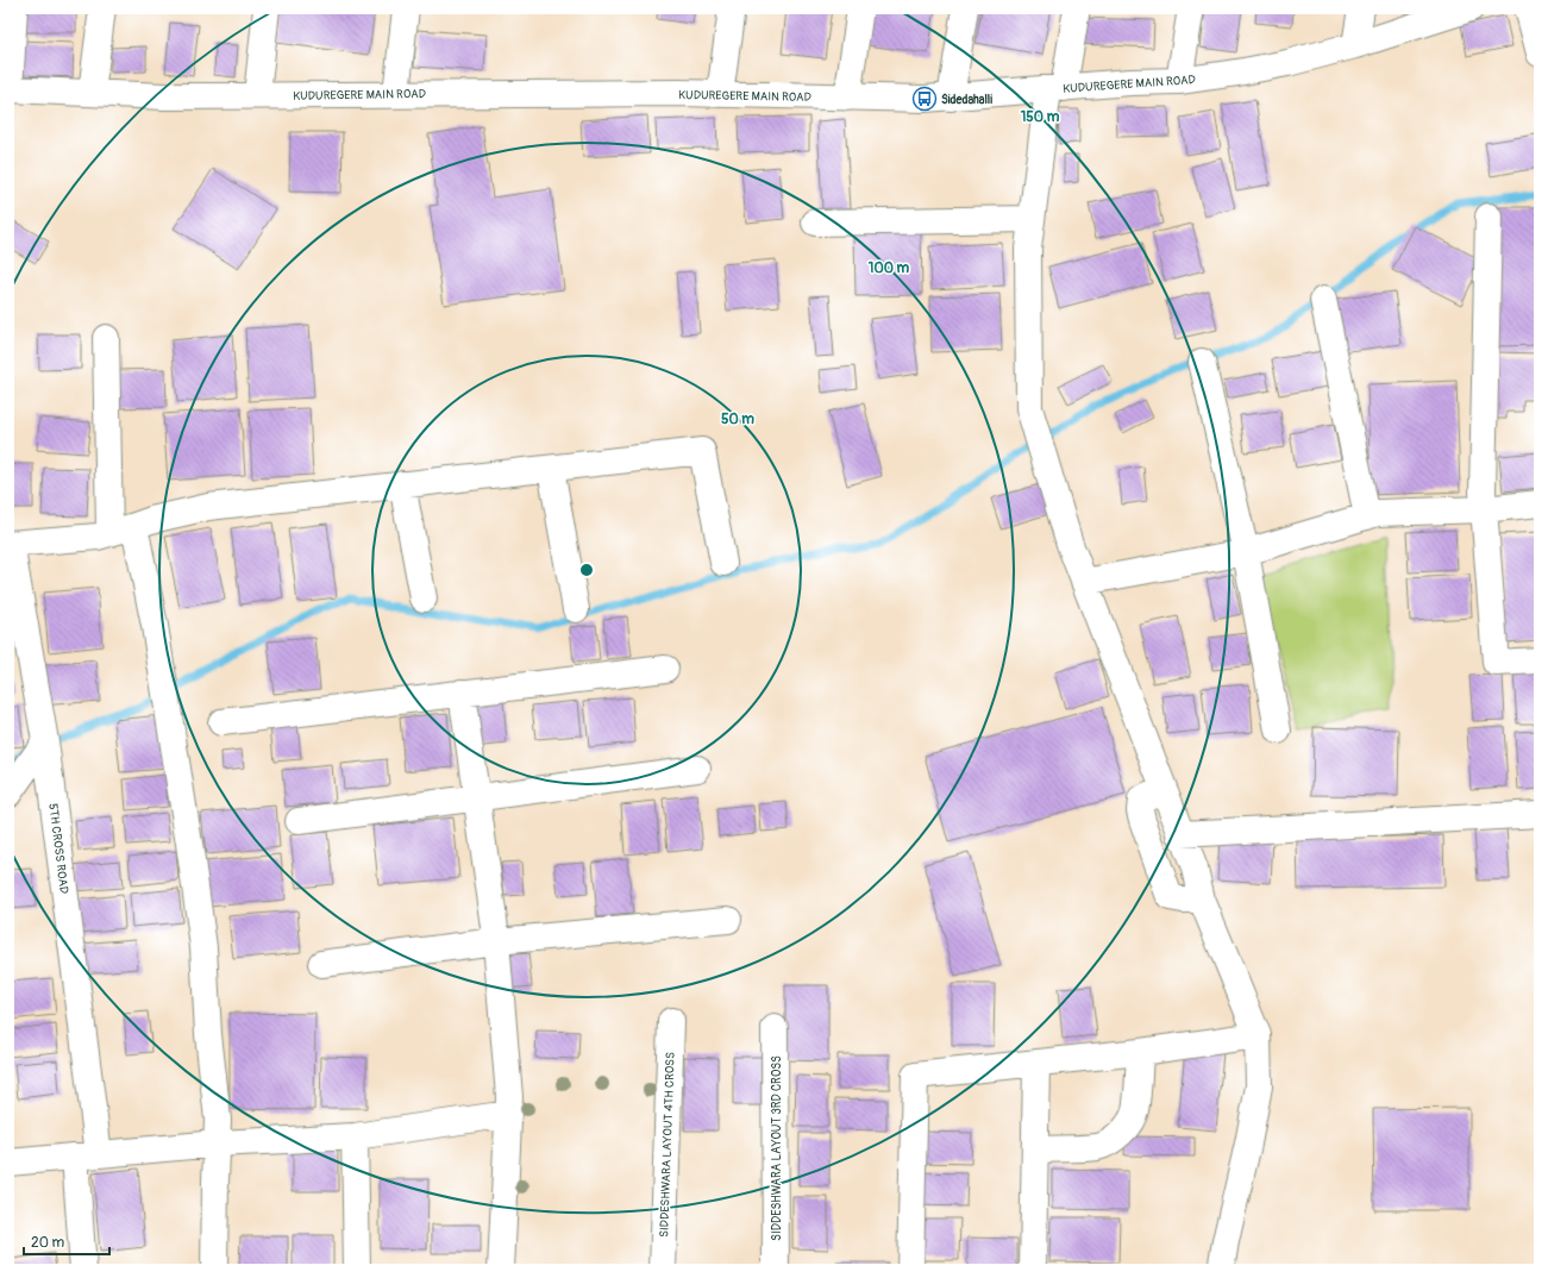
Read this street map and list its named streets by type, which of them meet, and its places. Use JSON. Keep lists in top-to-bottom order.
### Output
{
  "streets": {
    "street": [
      "KUDUREGERE MAIN ROAD",
      "5TH CROSS ROAD",
      "SIDDESHWARA LAYOUT 4TH CROSS",
      "SIDDESHWARA LAYOUT 3RD CROSS"
    ]
  },
  "places": {
    "bus stop": ["Sidedahalli"]
  },
  "scale_bar": "20 m",
  "rings": ["150 m", "100 m", "50 m"]
}
